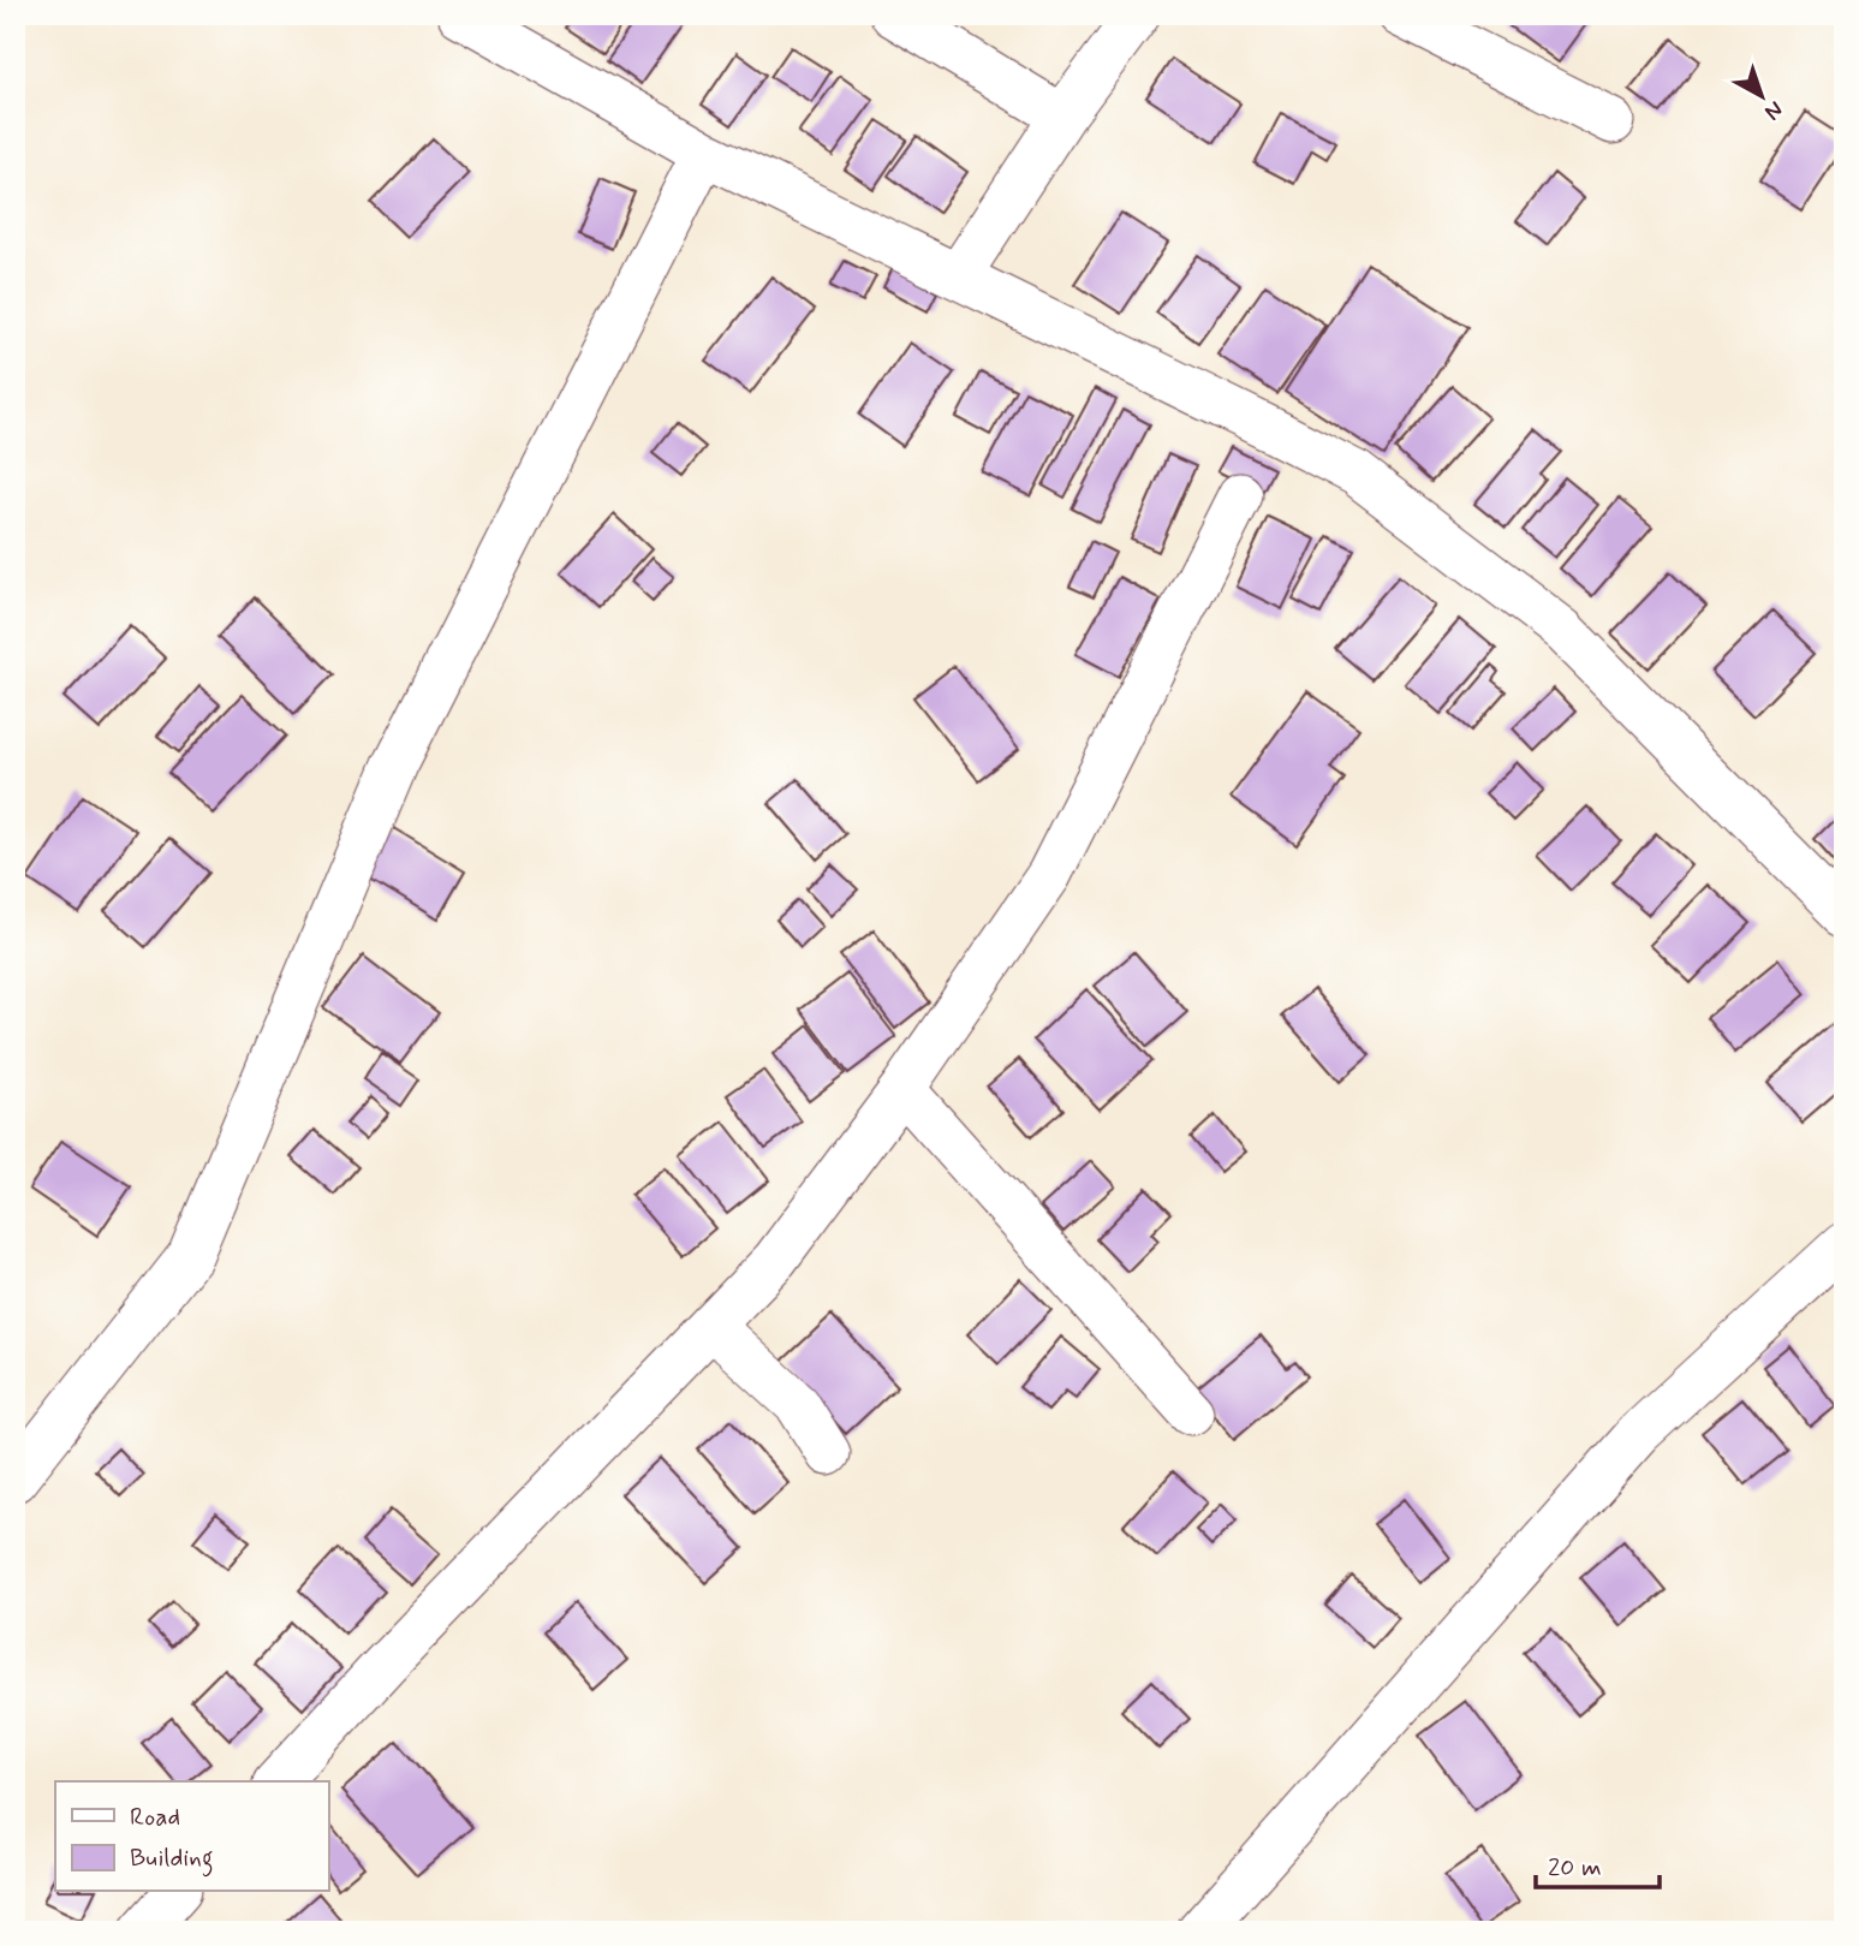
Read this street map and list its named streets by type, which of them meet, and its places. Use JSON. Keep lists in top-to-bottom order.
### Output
{
  "legend": ["Road", "Building"],
  "scale_bar": "20 m",
  "north": "bottom right"
}
